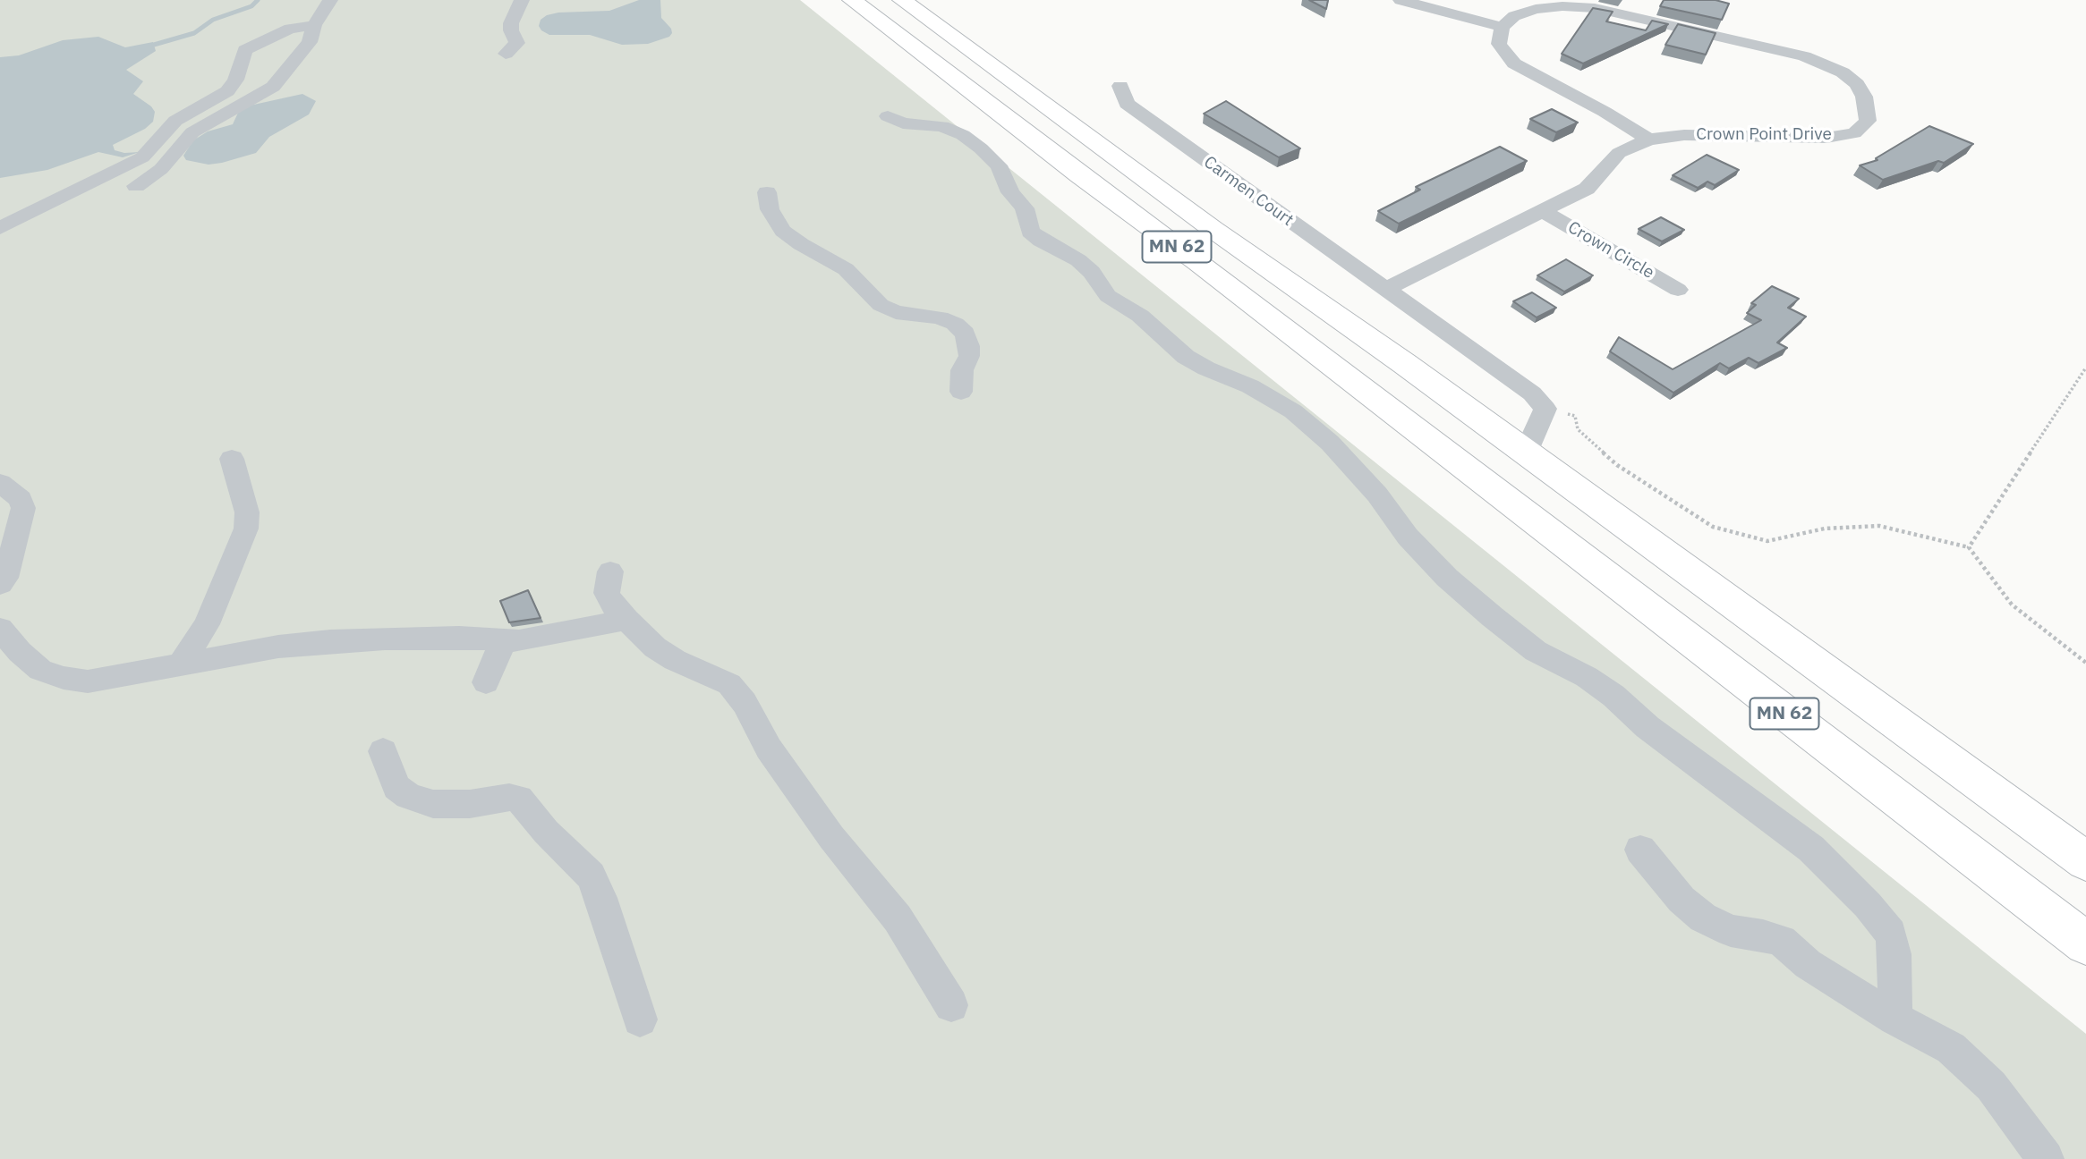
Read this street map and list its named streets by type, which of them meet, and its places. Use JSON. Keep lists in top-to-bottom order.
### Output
{
  "streets": {
    "highway": ["MN 62"],
    "street": ["Crown Point Drive", "Carmen Court", "Crown Circle"]
  },
  "crossings": [
    ["Crown Point Drive", "Carmen Court"],
    ["Crown Point Drive", "Crown Circle"]
  ]
}
